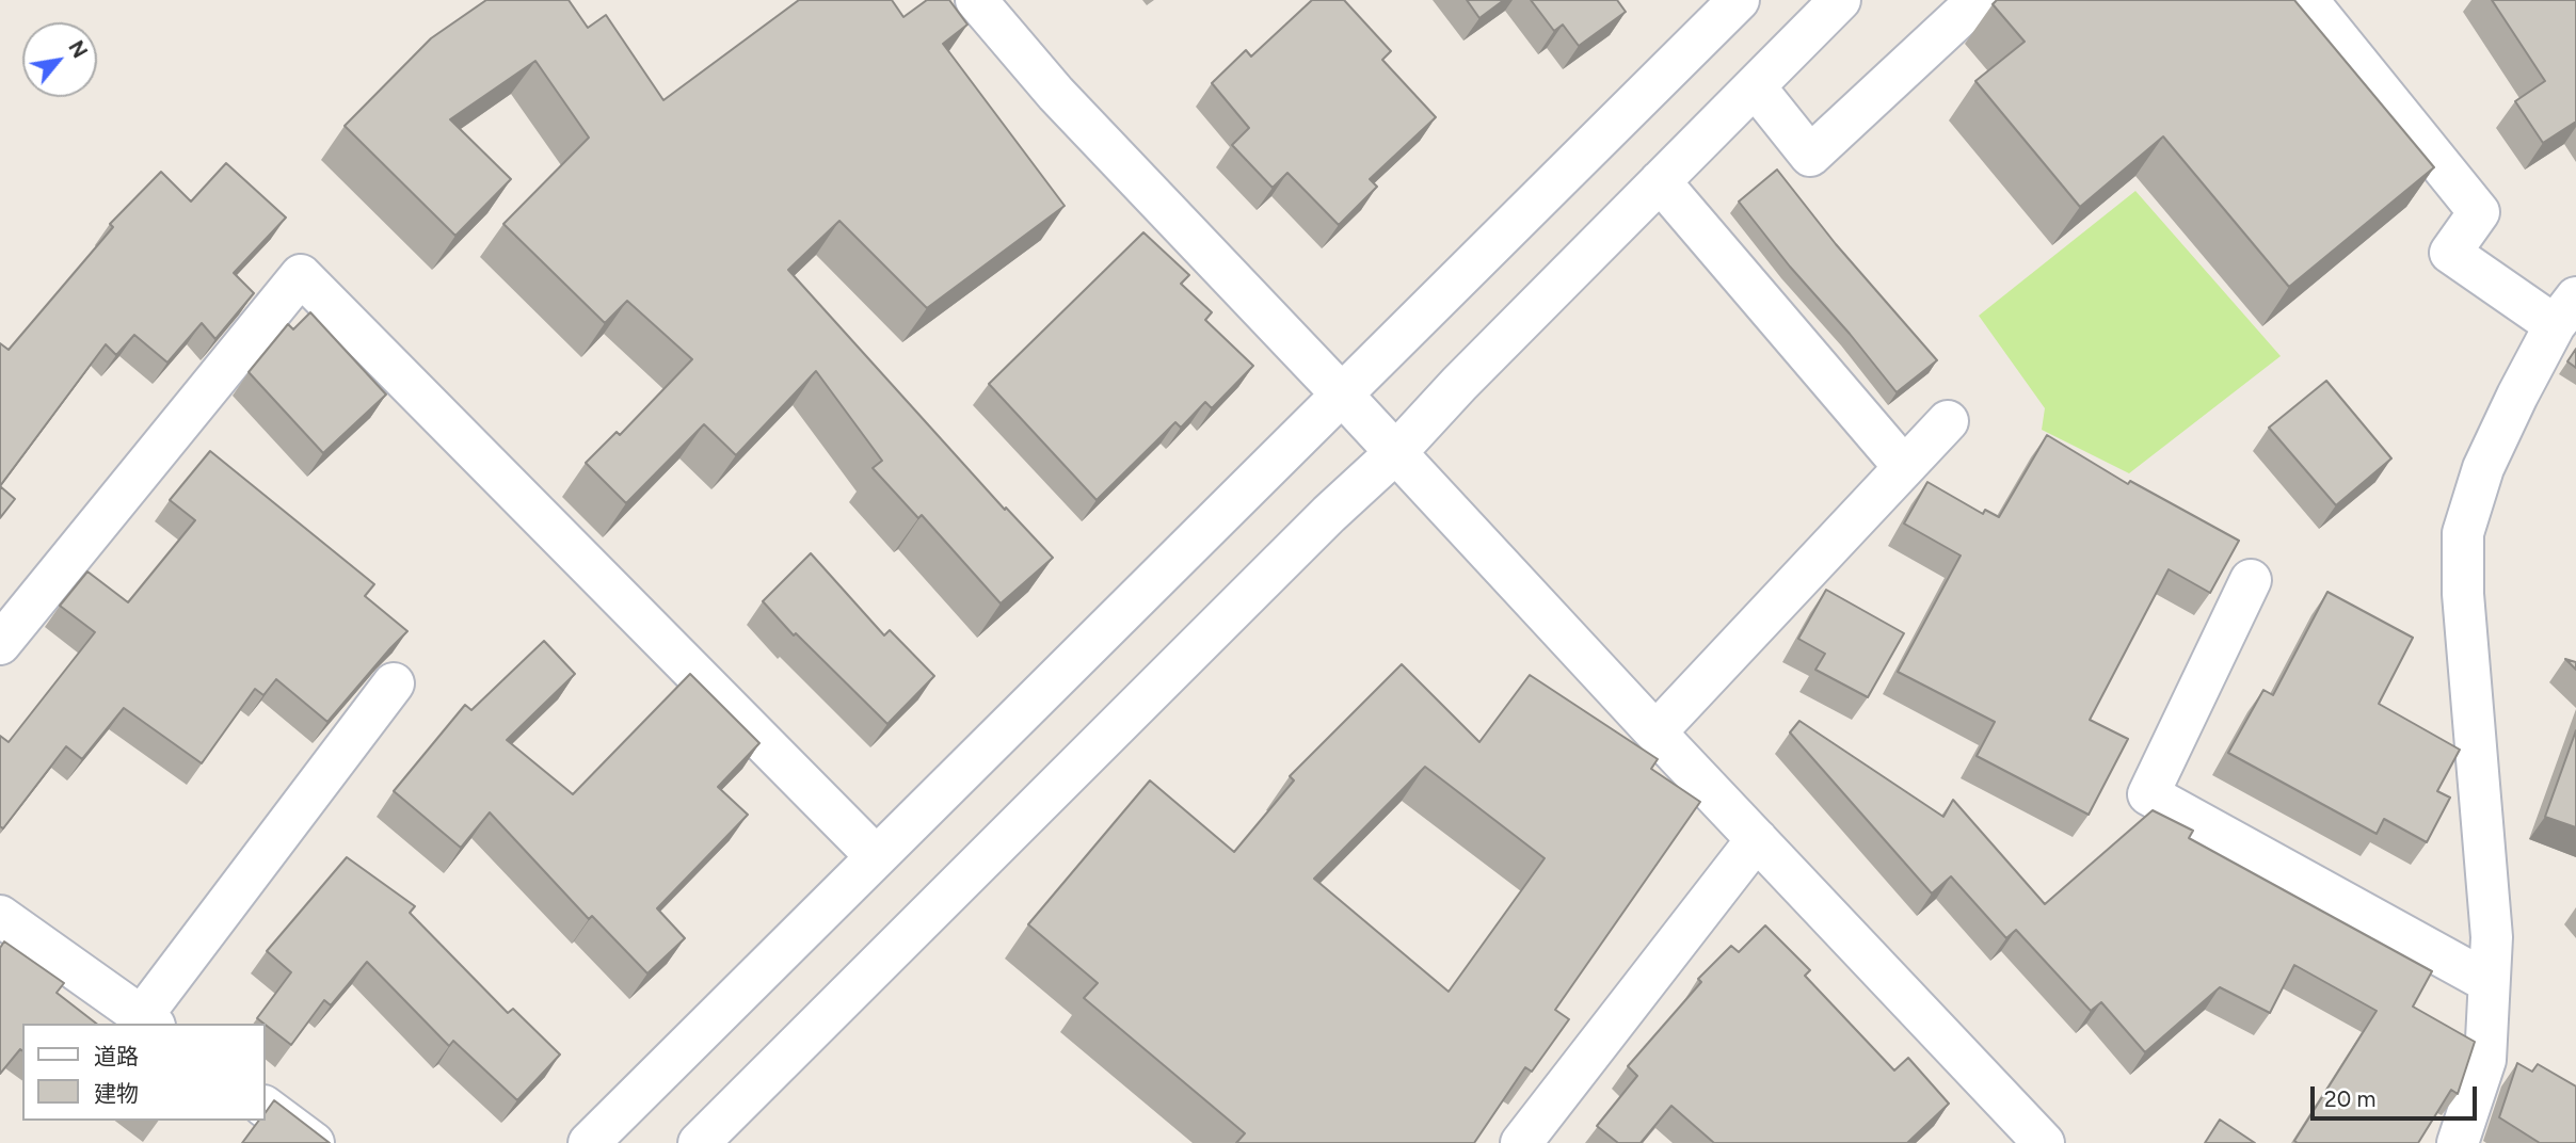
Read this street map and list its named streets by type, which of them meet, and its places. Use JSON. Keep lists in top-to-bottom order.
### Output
{
  "legend": ["道路", "建物"],
  "scale_bar": "20 m",
  "north": "top right"
}
